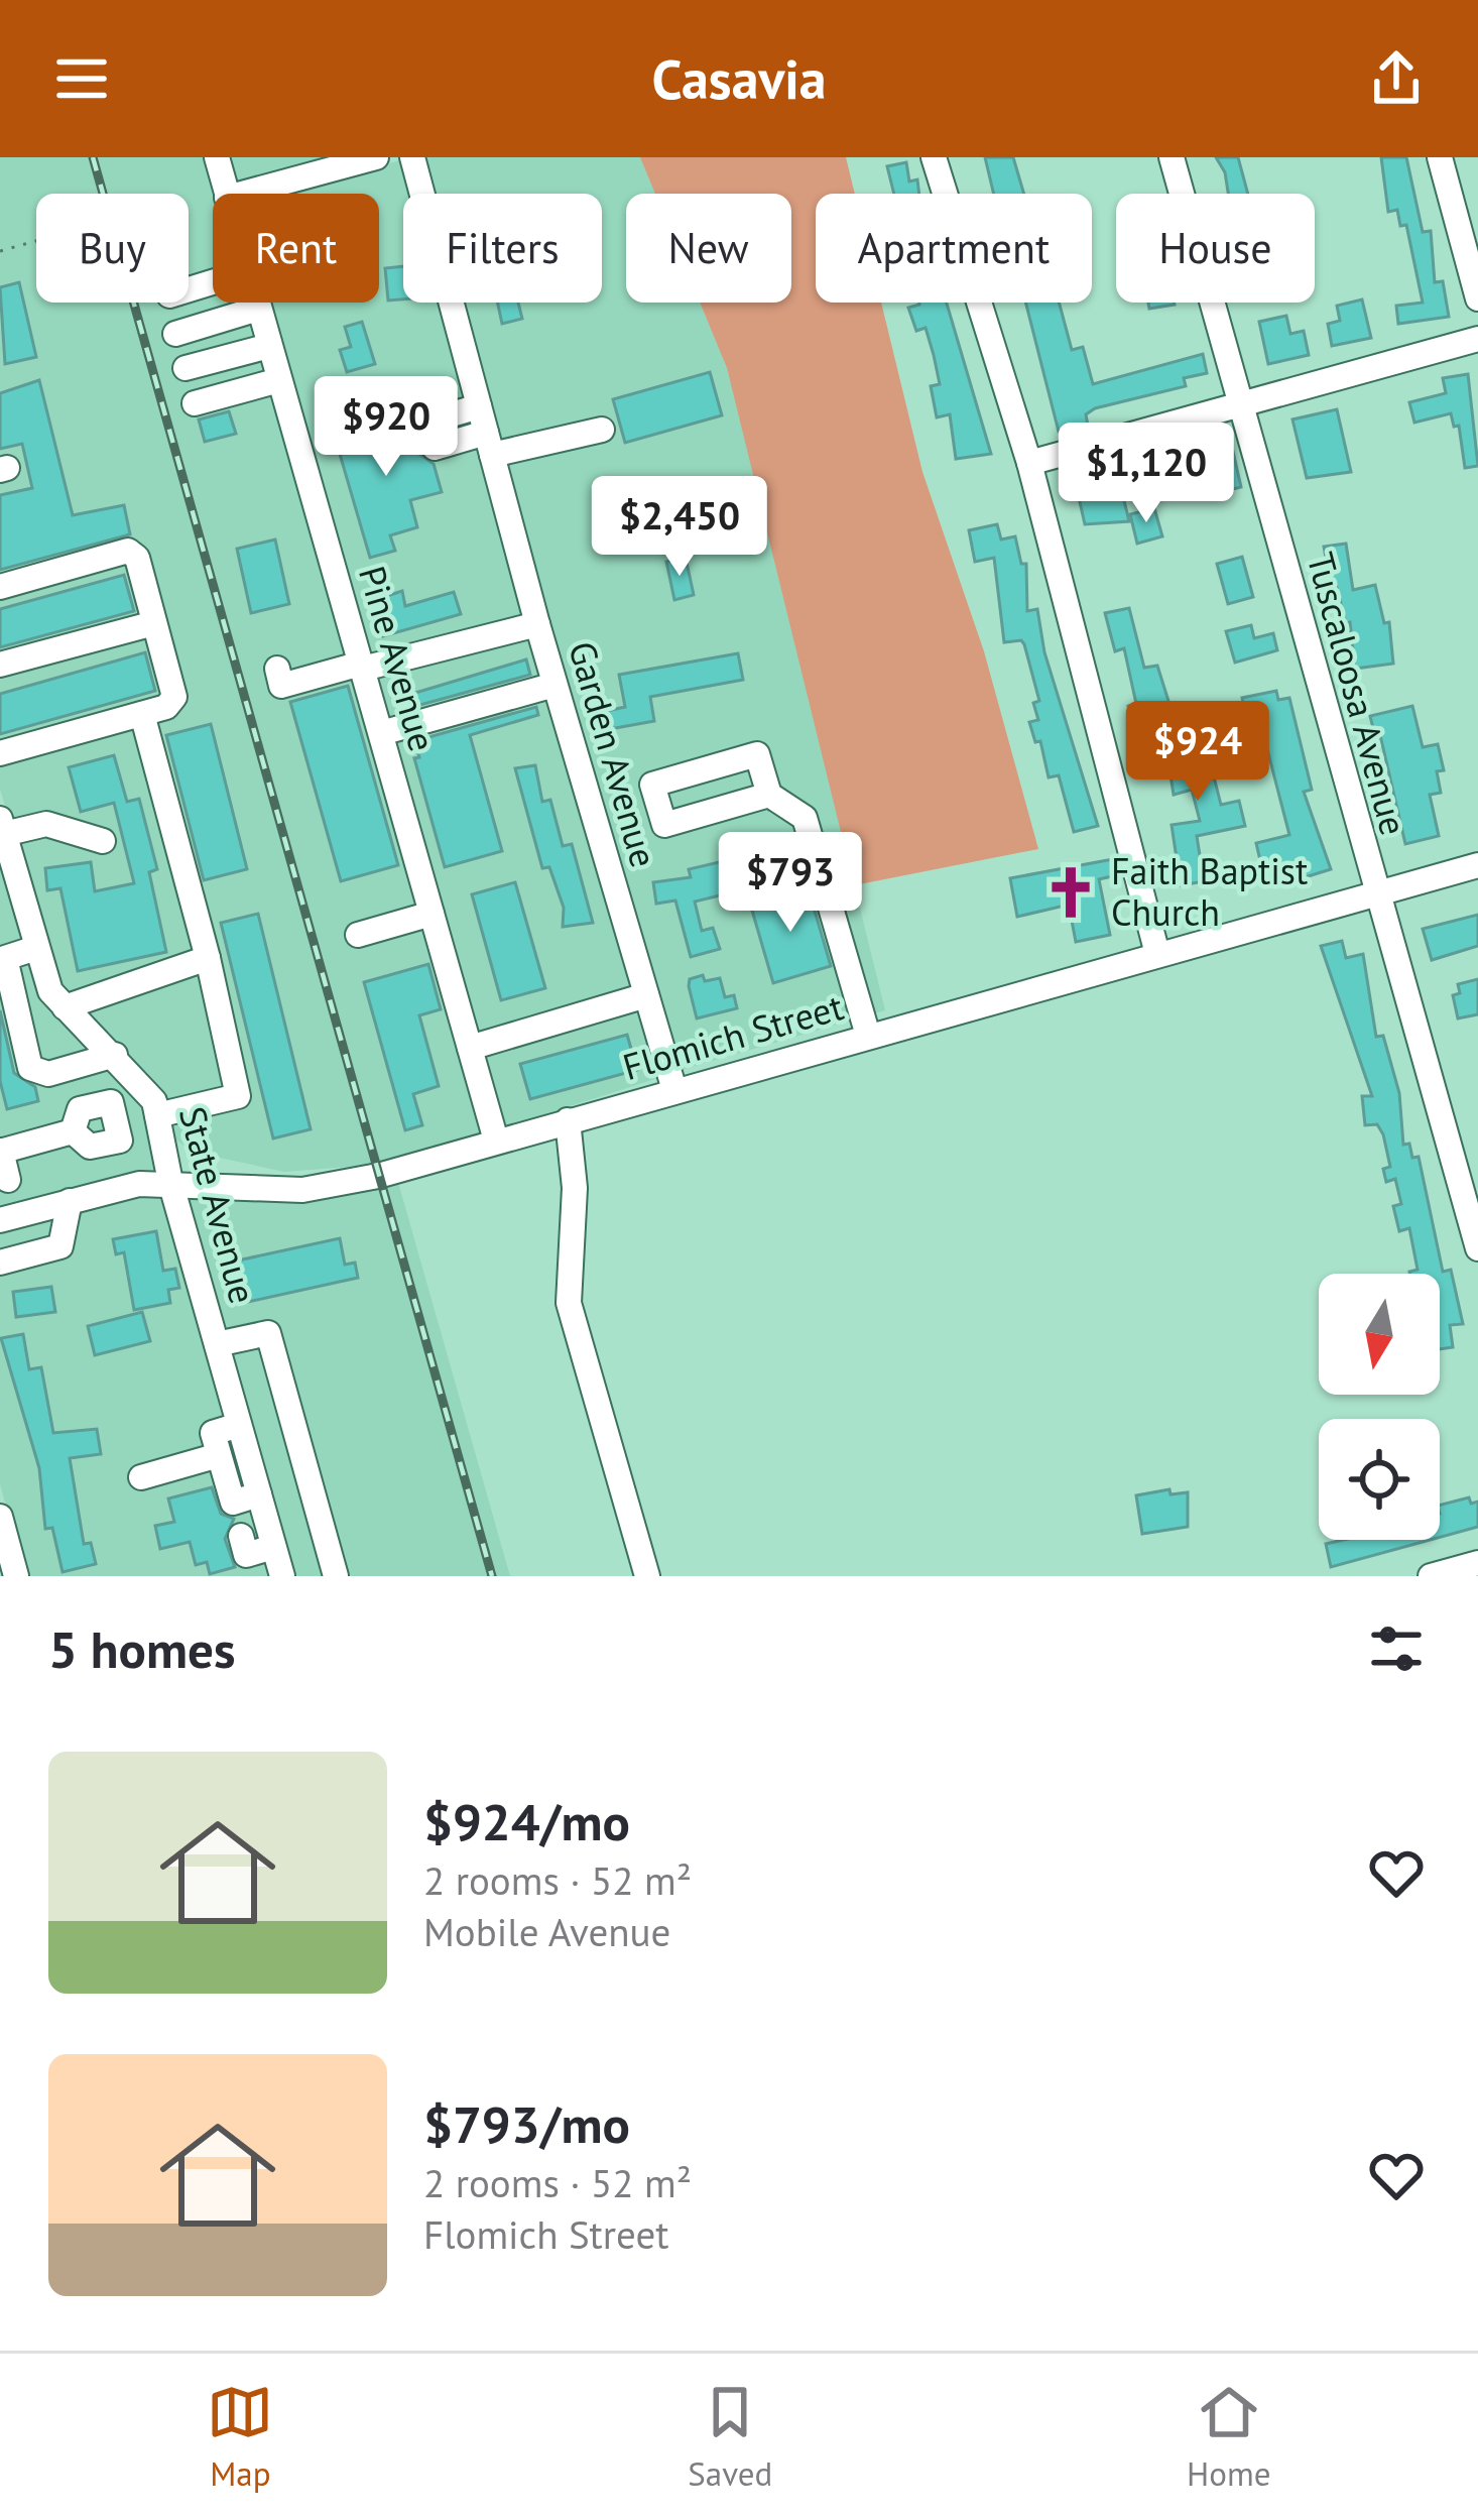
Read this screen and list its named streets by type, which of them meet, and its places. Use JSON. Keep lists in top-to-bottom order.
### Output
{
  "streets": {
    "street": [
      "Pine Avenue",
      "Tuscaloosa Avenue",
      "Garden Avenue",
      "Flomich Street",
      "State Avenue"
    ]
  },
  "crossings": [
    ["Pine Avenue", "Flomich Street"],
    ["Tuscaloosa Avenue", "Flomich Street"],
    ["Garden Avenue", "Flomich Street"],
    ["Flomich Street", "State Avenue"]
  ],
  "places": {
    "church": ["Faith Baptist Church"]
  },
  "north": "bottom",
  "page": {
    "header": "Casavia",
    "chip": [
      "Buy",
      "Rent",
      "Filters",
      "New",
      "Apartment",
      "House"
    ],
    "price": [
      "$920",
      "$1,120",
      "$2,450",
      "$924",
      "$793"
    ],
    "heading": "5 homes",
    "list": [
      {
        "name": "$924/mo",
        "note": "2 rooms · 52 m² · Mobile Avenue"
      },
      {
        "name": "$793/mo",
        "note": "2 rooms · 52 m² · Flomich Street"
      }
    ],
    "tabs": ["Map", "Saved", "Home"]
  }
}
